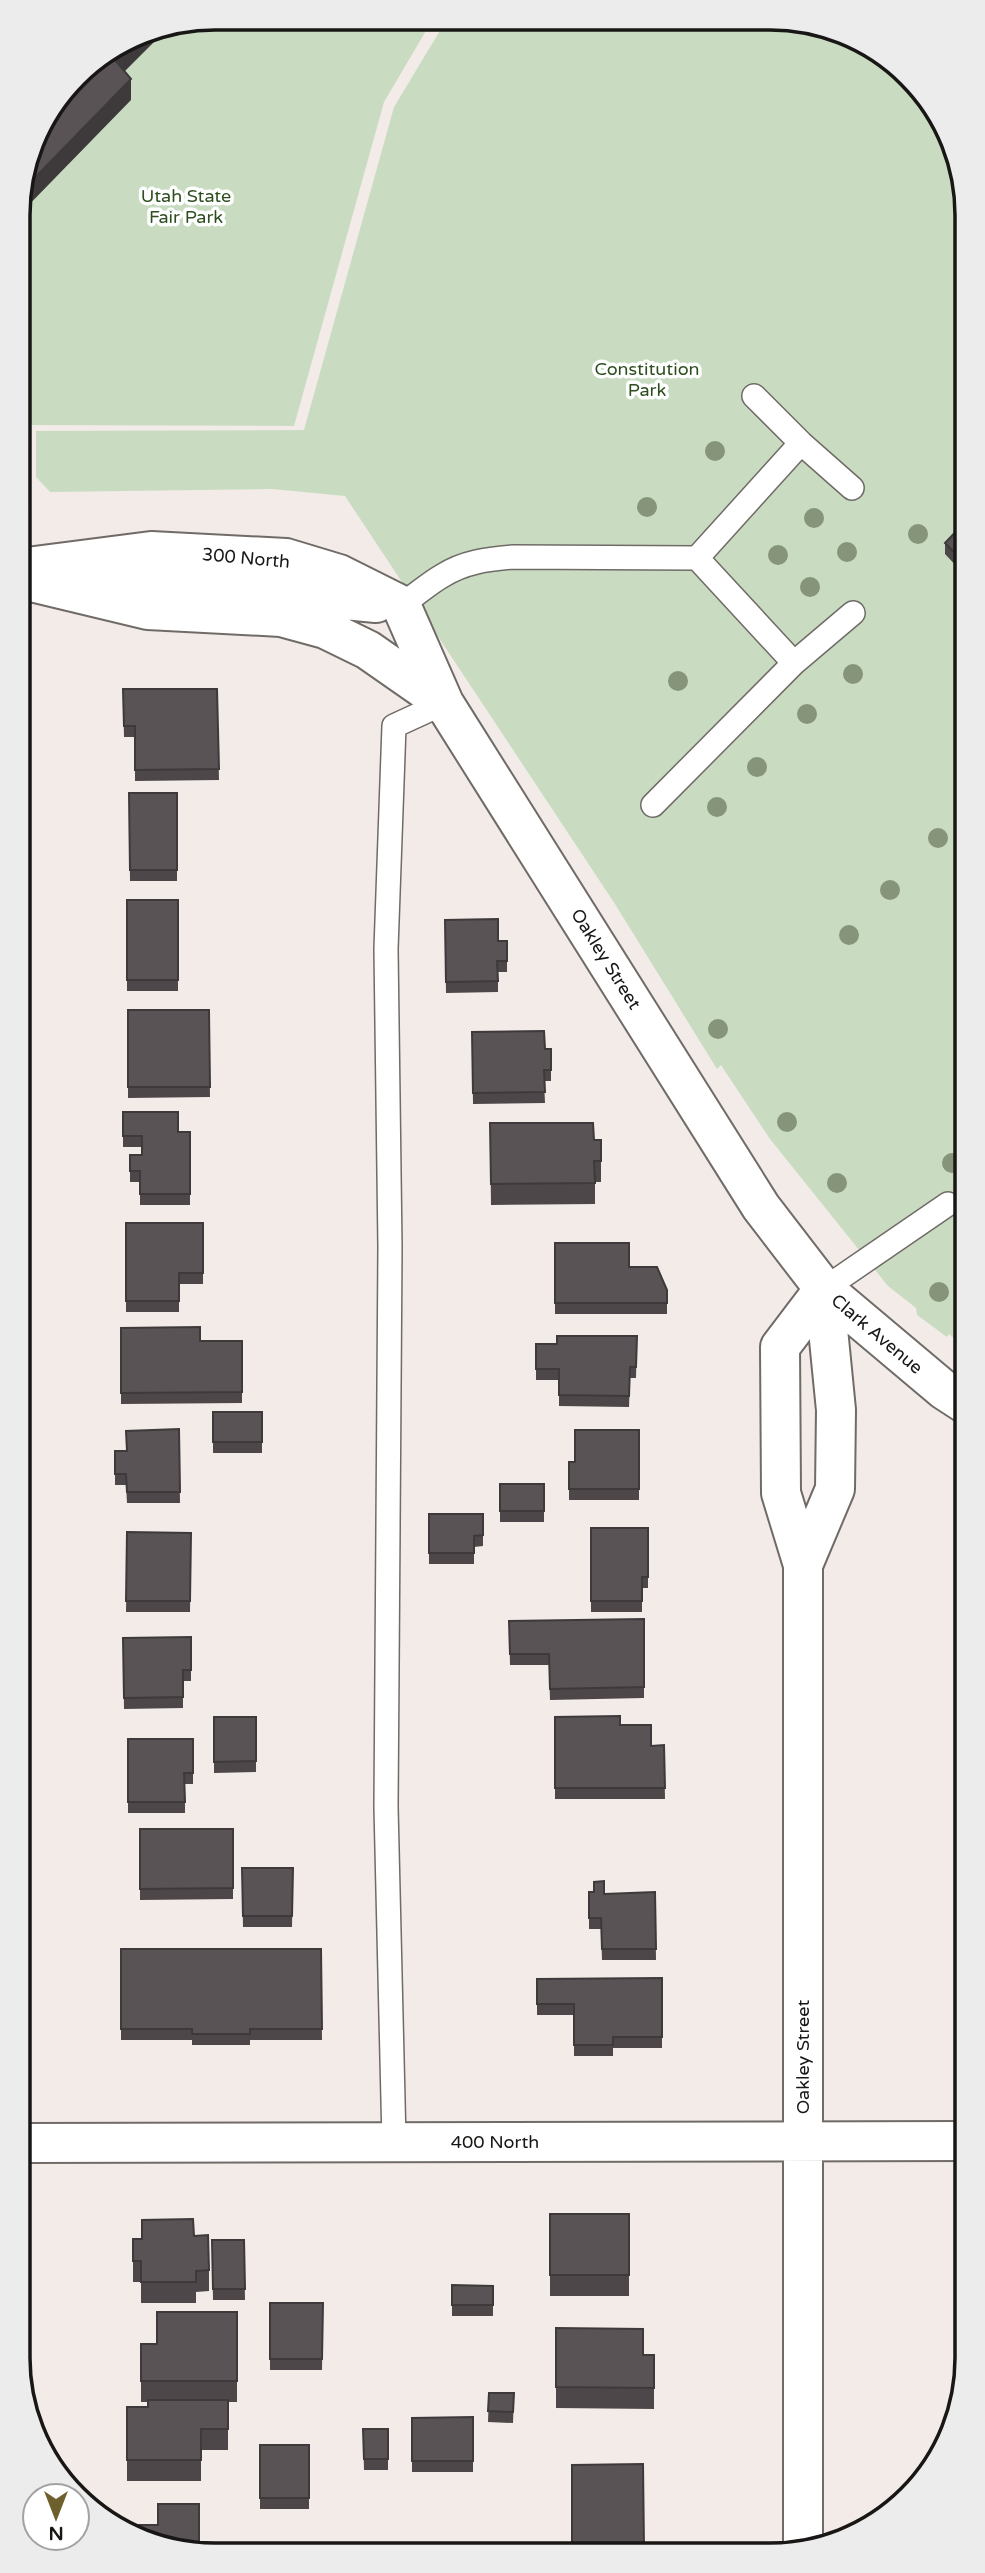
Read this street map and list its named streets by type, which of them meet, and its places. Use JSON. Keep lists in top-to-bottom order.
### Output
{
  "streets": {
    "street": [
      "300 North",
      "Oakley Street",
      "Clark Avenue",
      "400 North"
    ]
  },
  "crossings": [
    ["Oakley Street", "Clark Avenue"],
    ["Oakley Street", "400 North"]
  ],
  "parks": ["Utah State Fair Park", "Constitution Park"],
  "north": "bottom"
}
